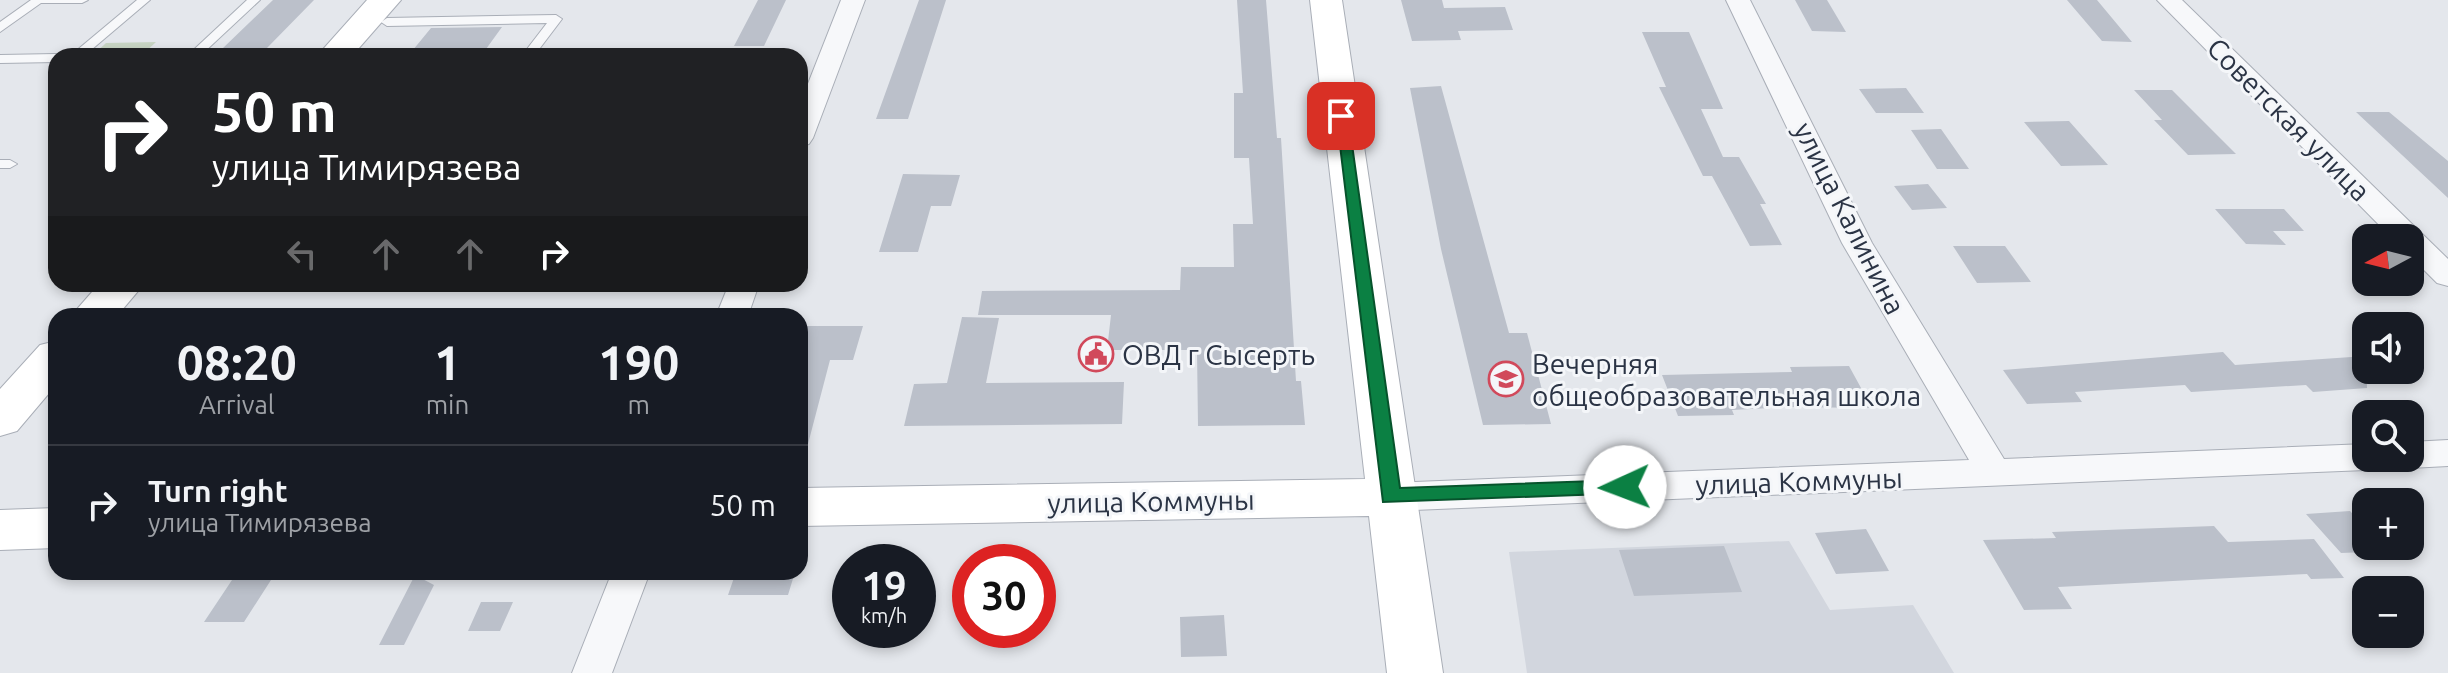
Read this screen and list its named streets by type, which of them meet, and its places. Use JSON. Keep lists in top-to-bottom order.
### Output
{
  "streets": {
    "main road": ["улица Коммуны"],
    "street": ["Советская улица", "улица Калинина"]
  },
  "crossings": [
    ["улица Калинина", "улица Коммуны"]
  ],
  "places": {
    "public building": ["ОВД г Сысерть"],
    "school or university": ["Вечерняя общеобразовательная школа"]
  },
  "north": "left",
  "page": {
    "turn": ["50 m", "улица Тимирязева"],
    "map_buttons": ["+", "−"],
    "eta": [
      "08:20",
      "Arrival",
      "1",
      "min",
      "190",
      "m"
    ],
    "list": [
      {
        "name": "Turn right",
        "note": "улица Тимирязева",
        "value": "50 m"
      }
    ],
    "speed": "19 km/h",
    "limit": "30"
  }
}
